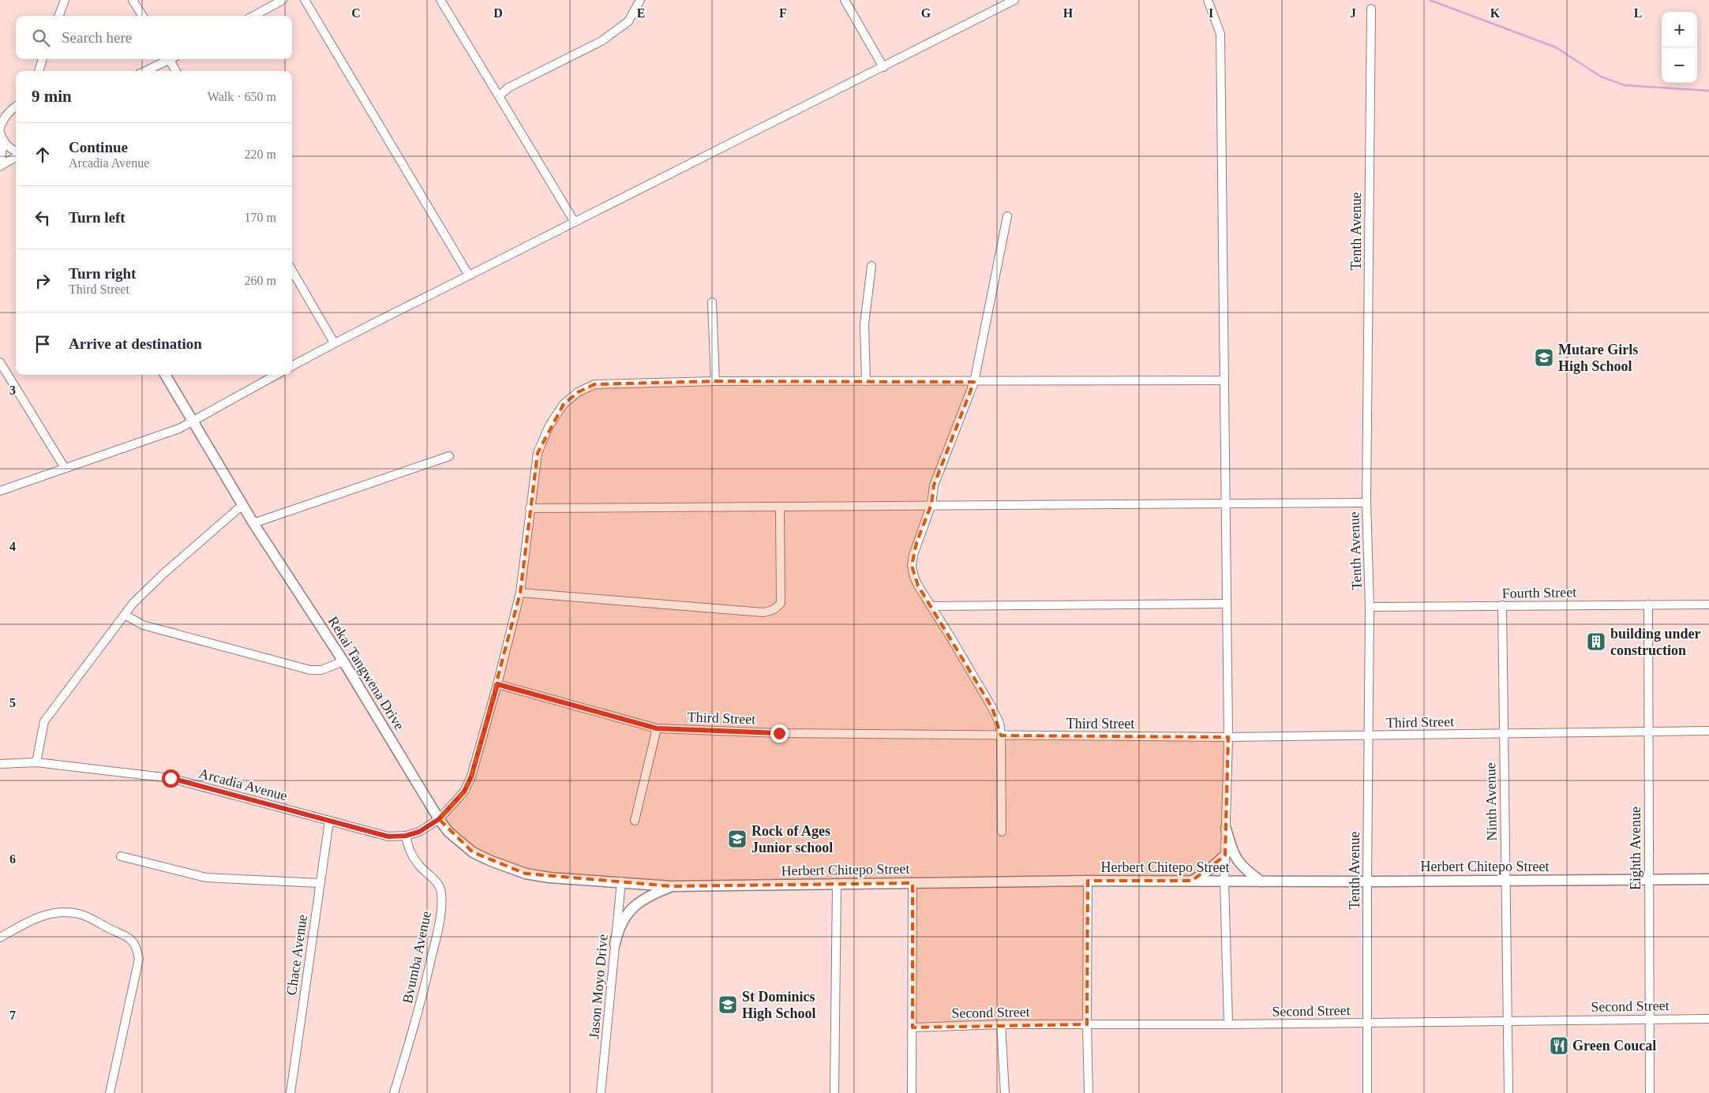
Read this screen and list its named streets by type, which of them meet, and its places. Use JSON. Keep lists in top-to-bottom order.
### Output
{
  "streets": {
    "main road": ["Rekai Tangwena Drive", "Herbert Chitepo Street"],
    "street": [
      "Tenth Avenue",
      "Fourth Street",
      "Third Street",
      "Arcadia Avenue",
      "Ninth Avenue",
      "Eighth Avenue",
      "Chace Avenue",
      "Bvumba Avenue",
      "Jason Moyo Drive",
      "Second Street"
    ]
  },
  "crossings": [
    ["Tenth Avenue", "Fourth Street"],
    ["Tenth Avenue", "Third Street"],
    ["Tenth Avenue", "Herbert Chitepo Street"],
    ["Tenth Avenue", "Second Street"],
    ["Fourth Street", "Ninth Avenue"],
    ["Fourth Street", "Eighth Avenue"],
    ["Rekai Tangwena Drive", "Herbert Chitepo Street"],
    ["Rekai Tangwena Drive", "Jason Moyo Drive"],
    ["Third Street", "Ninth Avenue"],
    ["Third Street", "Eighth Avenue"],
    ["Arcadia Avenue", "Chace Avenue"],
    ["Arcadia Avenue", "Bvumba Avenue"],
    ["Ninth Avenue", "Herbert Chitepo Street"],
    ["Ninth Avenue", "Second Street"],
    ["Eighth Avenue", "Herbert Chitepo Street"],
    ["Eighth Avenue", "Second Street"],
    ["Herbert Chitepo Street", "Jason Moyo Drive"]
  ],
  "places": {
    "school or university": ["Mutare Girls High School", "Rock of Ages Junior school", "St Dominics High School"],
    "building": ["building under construction"],
    "restaurant": ["Green Coucal"]
  },
  "page": {
    "map_buttons": ["+", "−"],
    "search": "Search here",
    "heading": ["9 min", "Walk · 650 m"],
    "list": [
      ["Continue", "Arcadia Avenue", "220 m"],
      ["Turn left", "170 m"],
      ["Turn right", "Third Street", "260 m"],
      "Arrive at destination"
    ]
  },
  "grid": {
    "columns": [
      "C",
      "D",
      "E",
      "F",
      "G",
      "H",
      "I",
      "J",
      "K",
      "L"
    ],
    "rows": [
      "3",
      "4",
      "5",
      "6",
      "7"
    ]
  }
}
